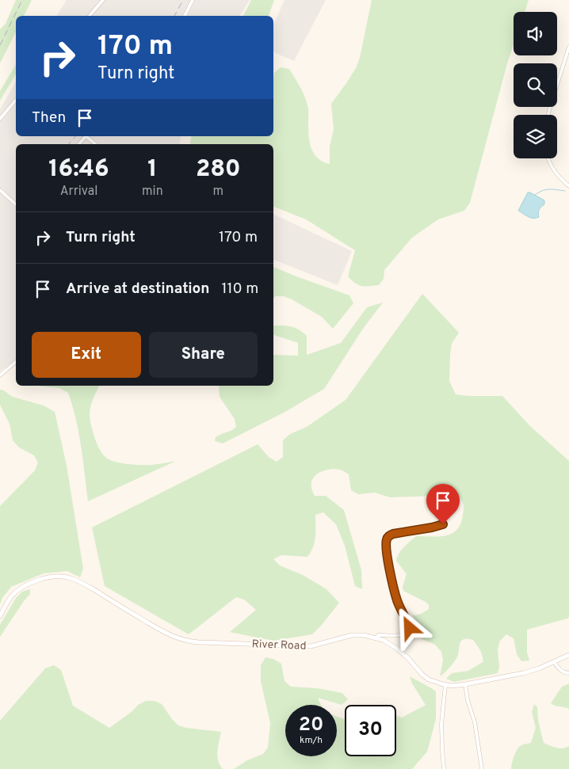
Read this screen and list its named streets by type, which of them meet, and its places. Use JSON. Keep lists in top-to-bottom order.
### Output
{
  "streets": {
    "street": ["River Road"]
  },
  "page": {
    "turn": ["170 m", "Turn right"],
    "then": "Then",
    "eta": [
      "16:46",
      "Arrival",
      "1",
      "min",
      "280",
      "m"
    ],
    "list": [
      {
        "name": "Turn right",
        "value": "170 m"
      },
      {
        "name": "Arrive at destination",
        "value": "110 m"
      }
    ],
    "buttons": ["Exit", "Share"],
    "speed": "20 km/h",
    "limit": "30"
  }
}
